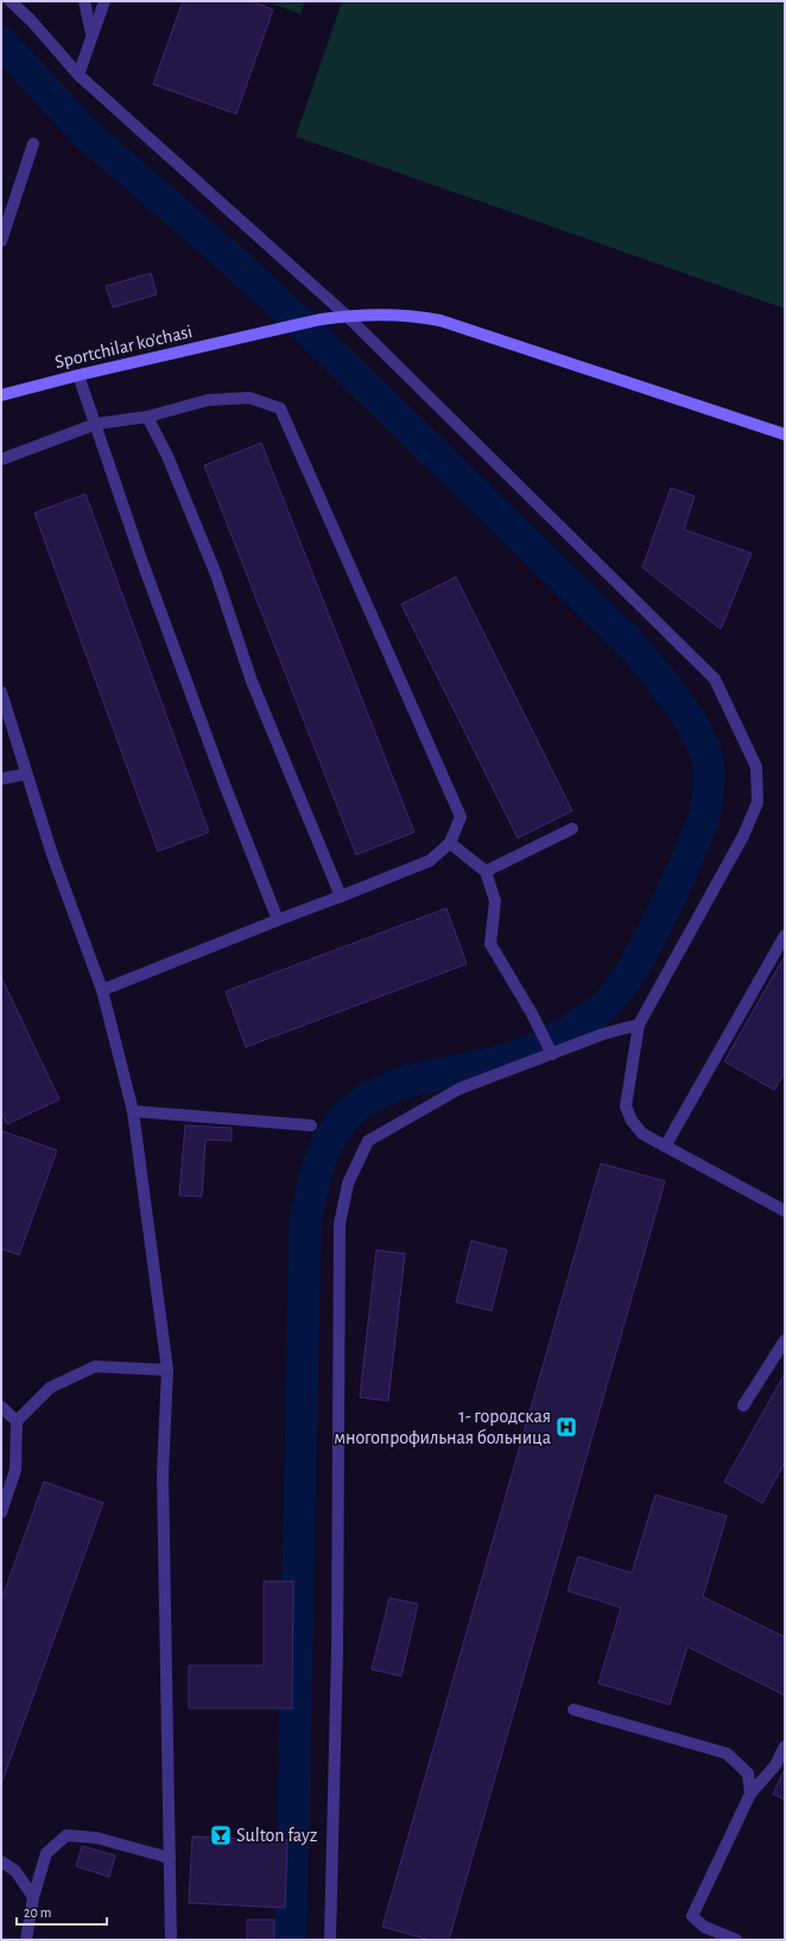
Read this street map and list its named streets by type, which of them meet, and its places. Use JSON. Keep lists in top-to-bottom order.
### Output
{
  "streets": {
    "street": ["Sportchilar ko'chasi"]
  },
  "places": {
    "hospital": ["1- городская многопрофильная больница"],
    "bar": ["Sulton fayz"]
  },
  "scale_bar": "20 m"
}
